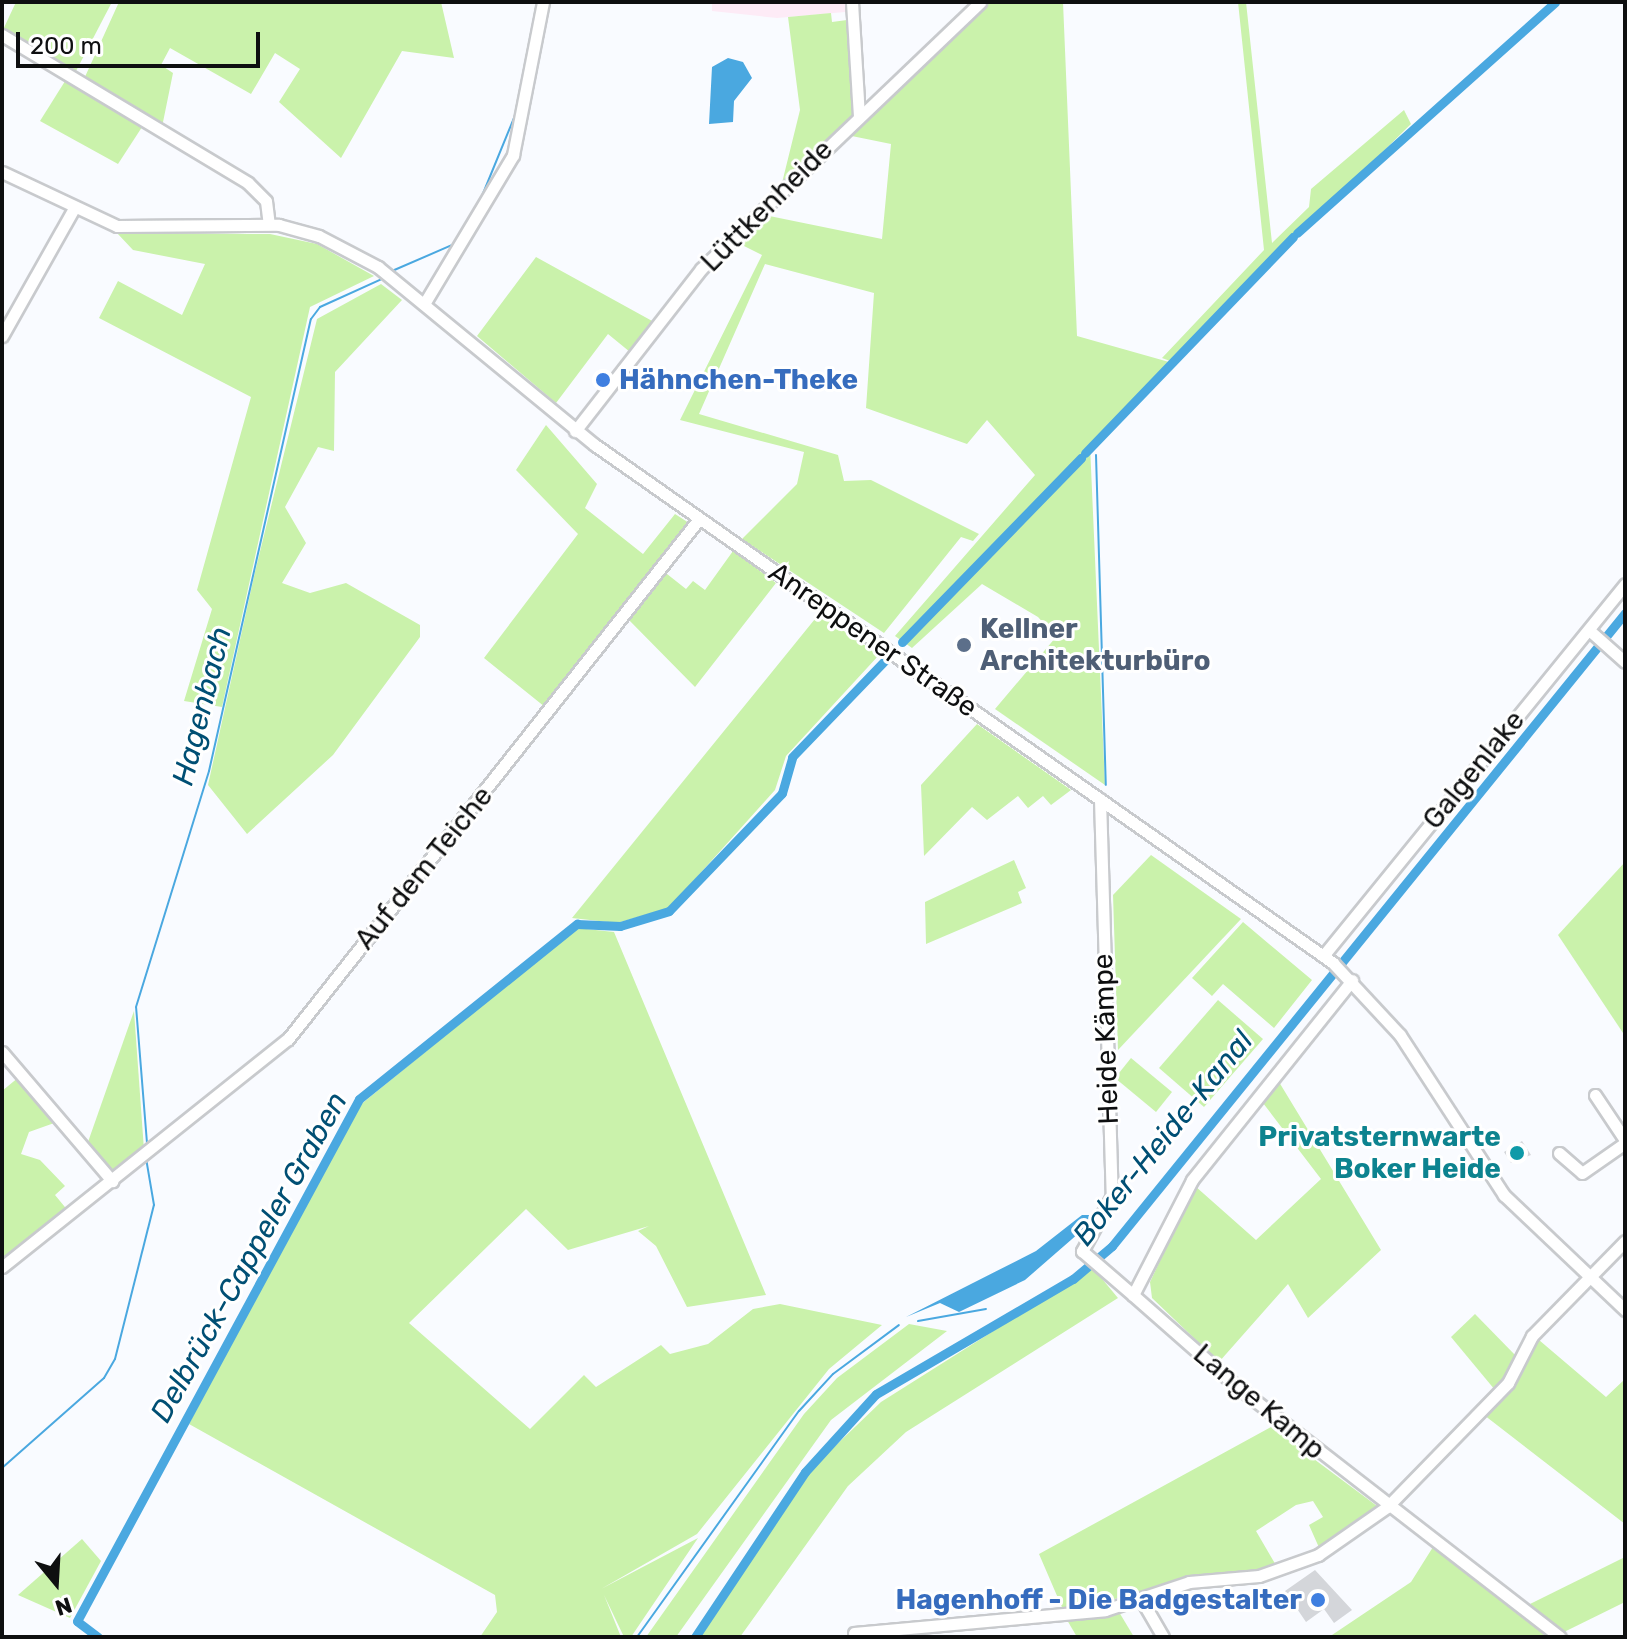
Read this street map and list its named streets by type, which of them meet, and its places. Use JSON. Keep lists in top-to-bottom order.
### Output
{
  "streets": {
    "street": [
      "Lüttkenheide",
      "Anreppener Straße",
      "Galgenlake",
      "Auf dem Teiche",
      "Heide Kämpe",
      "Lange Kamp"
    ]
  },
  "crossings": [
    ["Lüttkenheide", "Anreppener Straße"],
    ["Anreppener Straße", "Galgenlake"],
    ["Anreppener Straße", "Auf dem Teiche"],
    ["Anreppener Straße", "Heide Kämpe"],
    ["Heide Kämpe", "Lange Kamp"]
  ],
  "water": ["Hagenbach", "Boker-Heide-Kanal", "Delbrück-Cappeler Graben"],
  "places": [
    "Hähnchen-Theke",
    "Kellner Architekturbüro",
    "Privatsternwarte Boker Heide",
    "Hagenhoff - Die Badgestalter"
  ],
  "scale_bar": "200 m",
  "north": "bottom"
}
